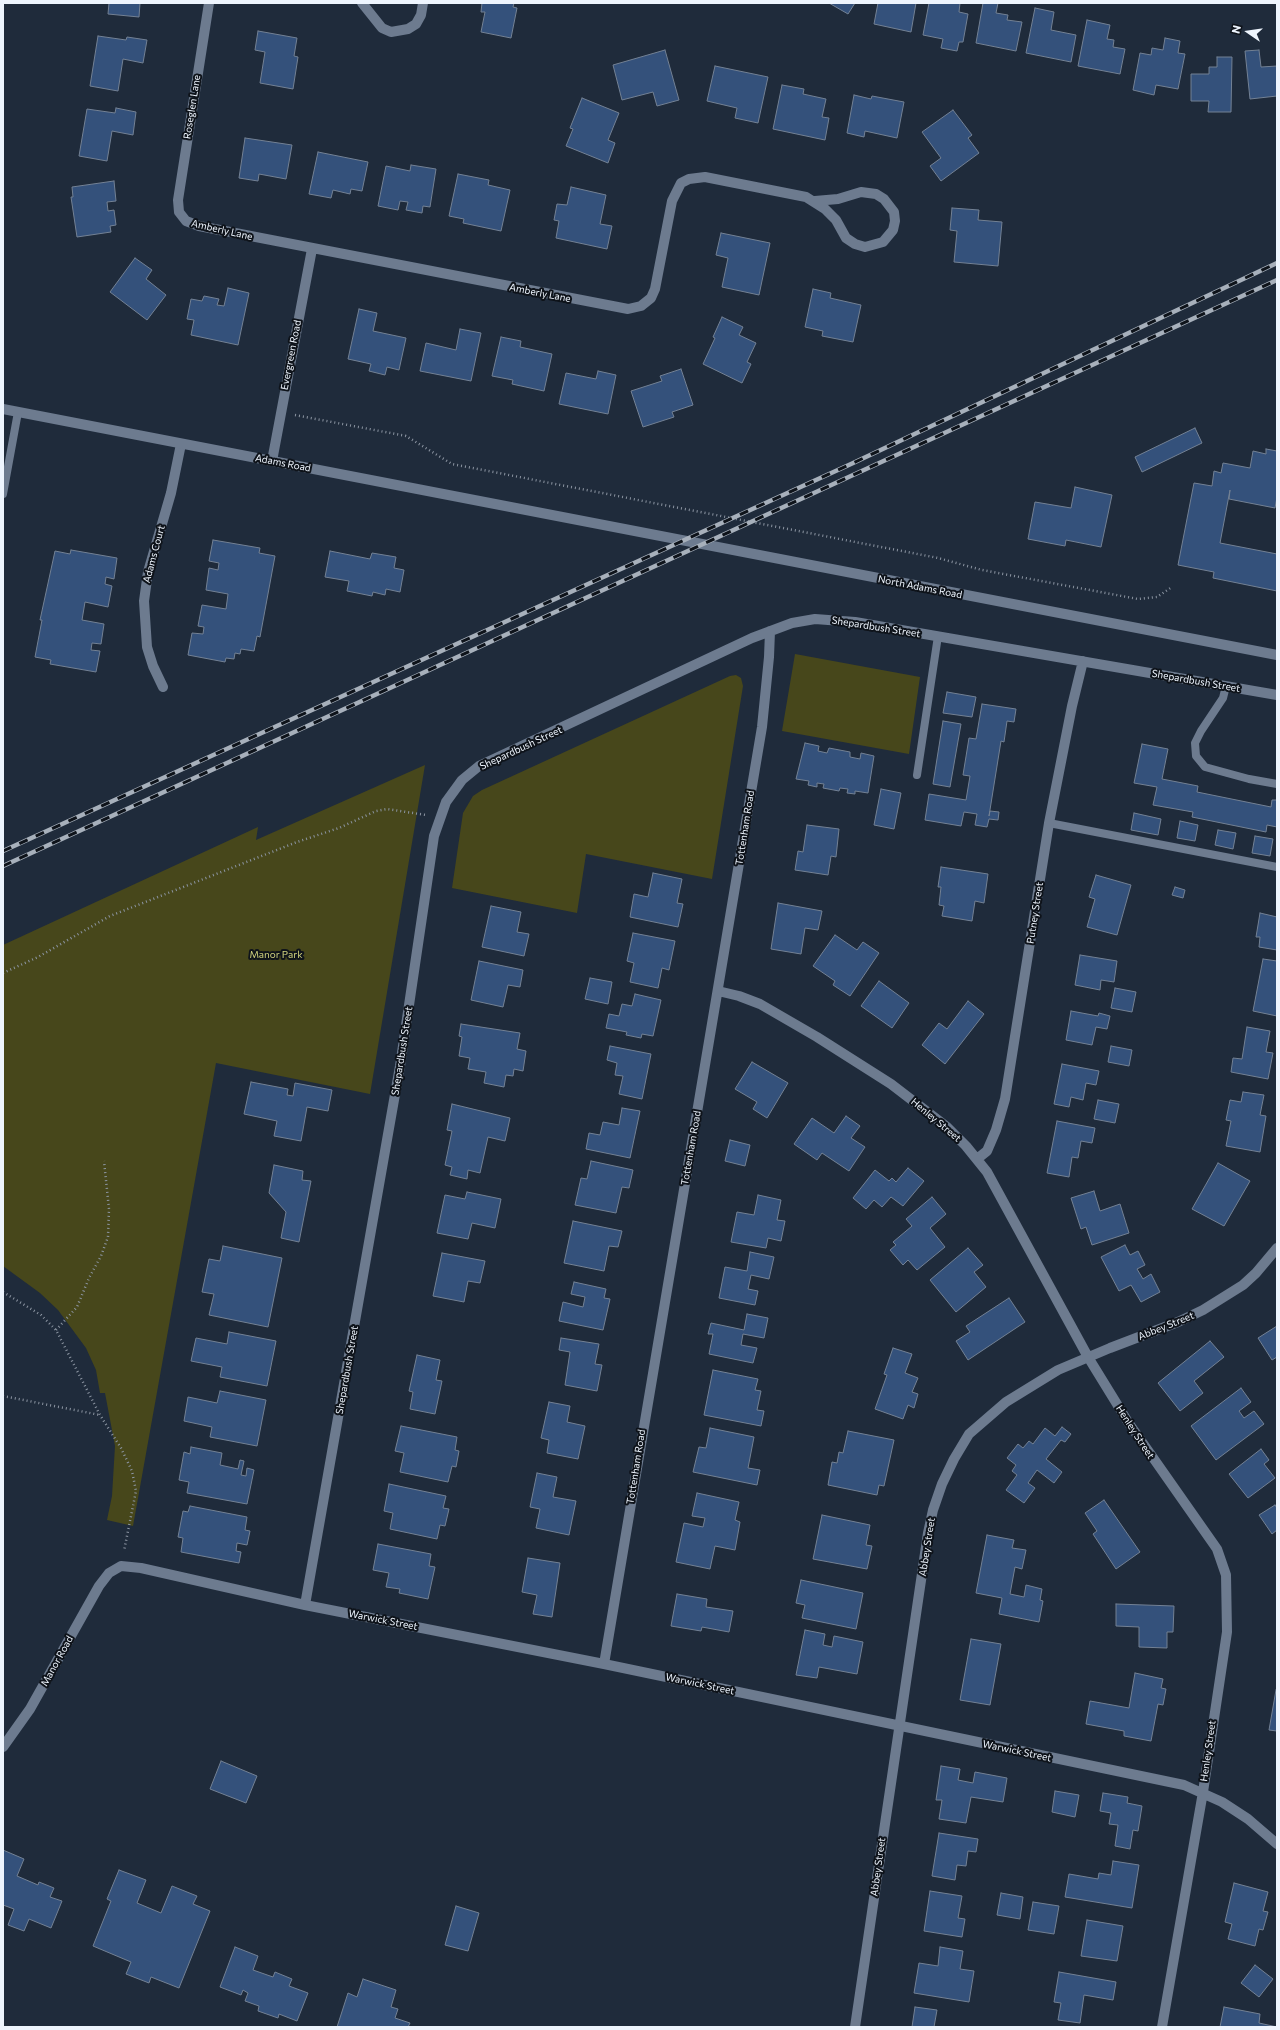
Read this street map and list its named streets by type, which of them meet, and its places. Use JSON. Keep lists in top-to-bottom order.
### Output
{
  "streets": {
    "street": [
      "Roseglen Lane",
      "Amberly Lane",
      "Evergreen Road",
      "Adams Road",
      "Adams Court",
      "North Adams Road",
      "Shepardbush Street",
      "Tottenham Road",
      "Putney Street",
      "Henley Street",
      "Abbey Street",
      "Warwick Street",
      "Manor Road"
    ]
  },
  "crossings": [
    ["Roseglen Lane", "Amberly Lane"],
    ["Amberly Lane", "Evergreen Road"],
    ["Evergreen Road", "Adams Road"],
    ["Adams Road", "Adams Court"],
    ["Adams Road", "North Adams Road"],
    ["Shepardbush Street", "Tottenham Road"],
    ["Shepardbush Street", "Putney Street"],
    ["Shepardbush Street", "Warwick Street"],
    ["Tottenham Road", "Henley Street"],
    ["Tottenham Road", "Warwick Street"],
    ["Putney Street", "Henley Street"],
    ["Henley Street", "Abbey Street"],
    ["Henley Street", "Warwick Street"],
    ["Abbey Street", "Warwick Street"],
    ["Warwick Street", "Manor Road"]
  ],
  "parks": ["Manor Park"],
  "north": "left"
}
